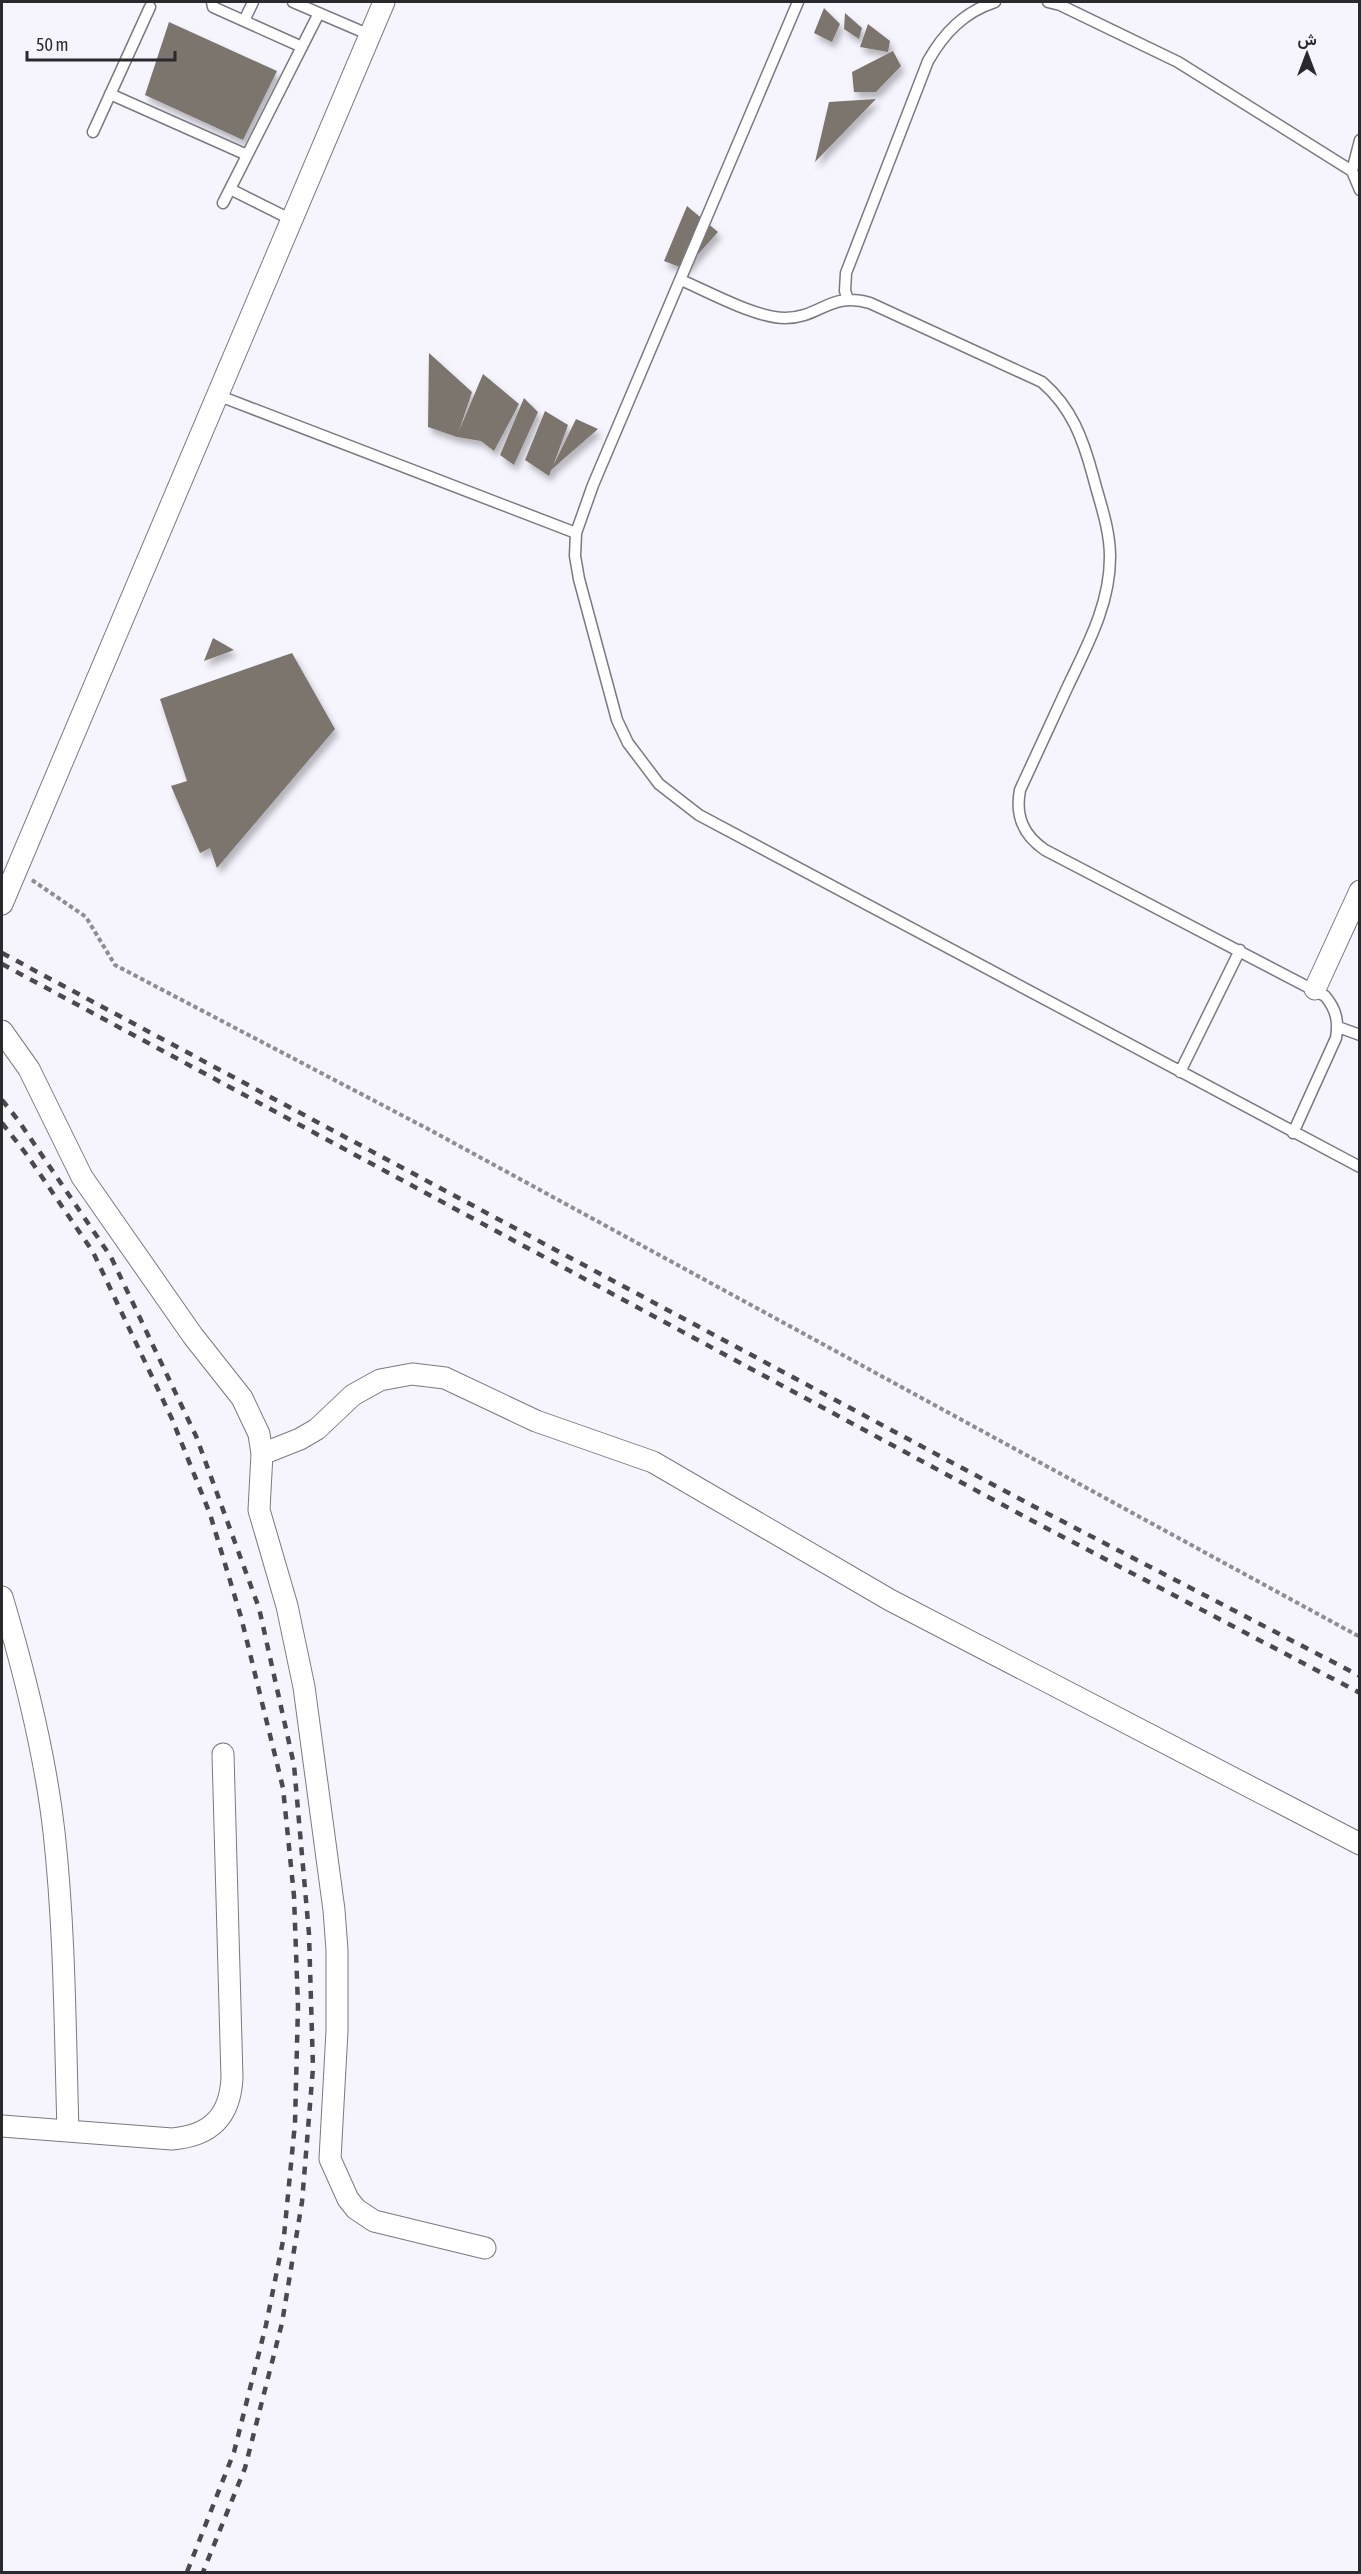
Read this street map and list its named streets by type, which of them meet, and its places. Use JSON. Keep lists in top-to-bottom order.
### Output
{
  "scale_bar": "50 m",
  "north": "top"
}
